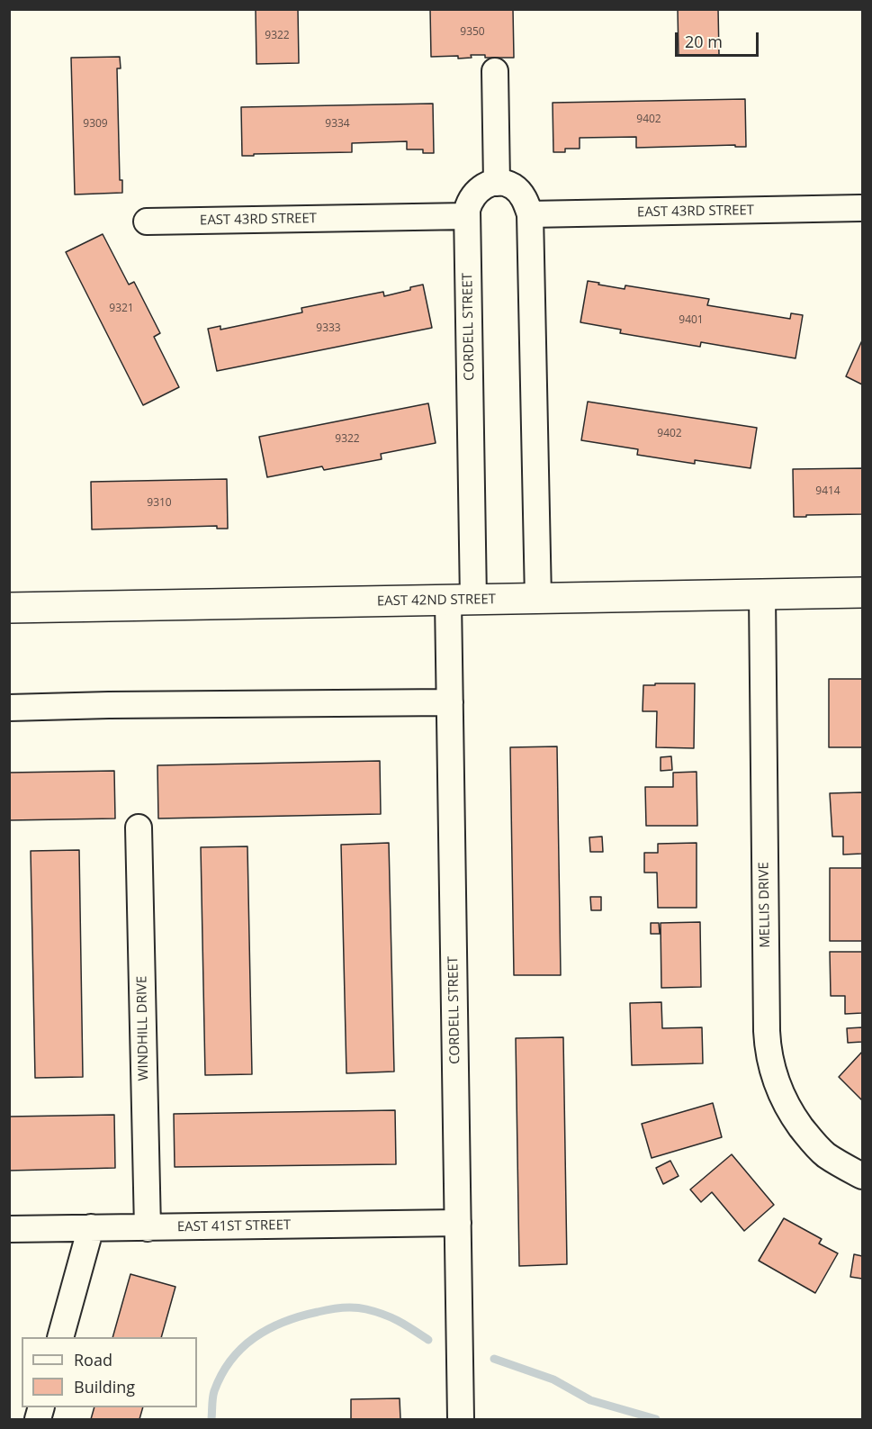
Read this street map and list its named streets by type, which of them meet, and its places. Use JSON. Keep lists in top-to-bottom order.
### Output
{
  "streets": {
    "street": [
      "EAST 43RD STREET",
      "CORDELL STREET",
      "EAST 42ND STREET",
      "MELLIS DRIVE",
      "WINDHILL DRIVE",
      "EAST 41ST STREET"
    ]
  },
  "crossings": [
    ["EAST 43RD STREET", "CORDELL STREET"],
    ["CORDELL STREET", "EAST 42ND STREET"],
    ["CORDELL STREET", "EAST 41ST STREET"],
    ["EAST 42ND STREET", "MELLIS DRIVE"],
    ["WINDHILL DRIVE", "EAST 41ST STREET"]
  ],
  "house_numbers": [
    "9350",
    "9322",
    "9402",
    "9309",
    "9334",
    "9321",
    "9401",
    "9333",
    "9402",
    "9322",
    "9414",
    "9310"
  ],
  "legend": ["Road", "Building"],
  "scale_bar": "20 m"
}
